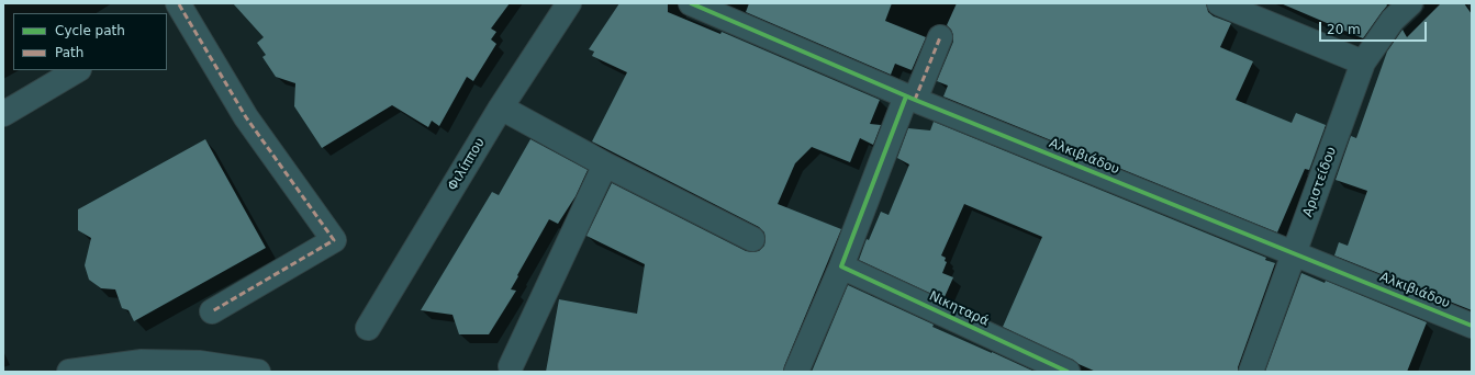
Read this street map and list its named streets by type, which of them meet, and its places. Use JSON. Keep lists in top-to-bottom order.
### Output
{
  "streets": {
    "street": [
      "Αλκιβιάδου",
      "Φιλίππου",
      "Αριστείδου",
      "Νικηταρά"
    ]
  },
  "crossings": [
    ["Αλκιβιάδου", "Αριστείδου"]
  ],
  "legend": ["Cycle path", "Path"],
  "scale_bar": "20 m"
}
